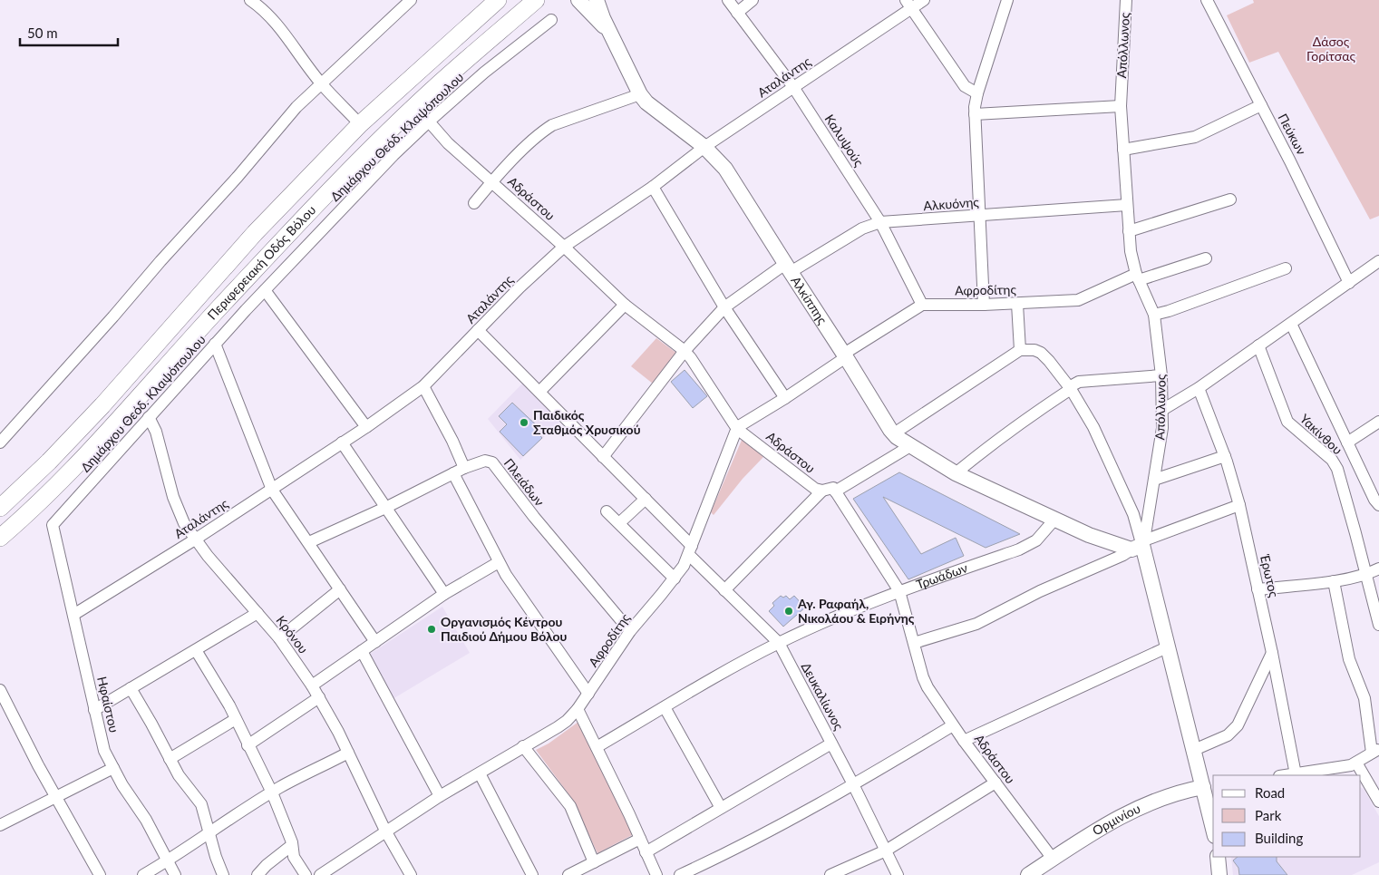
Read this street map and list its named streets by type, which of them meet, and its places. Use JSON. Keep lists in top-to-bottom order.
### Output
{
  "streets": {
    "main road": ["Περιφερειακή Οδός Βόλου"],
    "street": [
      "Απόλλωνος",
      "Αταλάντης",
      "Πεύκων",
      "Δημάρχου Θεόδ. Κλαψόπουλου",
      "Καλυψούς",
      "Αδράστου",
      "Αλκυόνης",
      "Αφροδίτης",
      "Αλκίππης",
      "Υακίνθου",
      "Πλειάδων",
      "Τρωάδων",
      "Έρωτος",
      "Κρόνου",
      "Δευκαλίωνος",
      "Ηφαίστου",
      "Ορμινίου"
    ]
  },
  "crossings": [
    ["Απόλλωνος", "Αλκυόνης"],
    ["Απόλλωνος", "Αφροδίτης"],
    ["Απόλλωνος", "Ορμινίου"],
    ["Αταλάντης", "Καλυψούς"],
    ["Αταλάντης", "Αδράστου"],
    ["Αταλάντης", "Αλκίππης"],
    ["Αταλάντης", "Κρόνου"],
    ["Αταλάντης", "Δευκαλίωνος"],
    ["Αταλάντης", "Ηφαίστου"],
    ["Δημάρχου Θεόδ. Κλαψόπουλου", "Αδράστου"],
    ["Δημάρχου Θεόδ. Κλαψόπουλου", "Κρόνου"],
    ["Δημάρχου Θεόδ. Κλαψόπουλου", "Ηφαίστου"],
    ["Καλυψούς", "Αλκυόνης"],
    ["Καλυψούς", "Αφροδίτης"],
    ["Αδράστου", "Αλκυόνης"],
    ["Αδράστου", "Αφροδίτης"],
    ["Αδράστου", "Τρωάδων"],
    ["Αδράστου", "Ορμινίου"],
    ["Αλκυόνης", "Αλκίππης"],
    ["Αλκυόνης", "Δευκαλίωνος"],
    ["Αφροδίτης", "Πλειάδων"],
    ["Αφροδίτης", "Κρόνου"],
    ["Αφροδίτης", "Δευκαλίωνος"],
    ["Αλκίππης", "Τρωάδων"],
    ["Τρωάδων", "Δευκαλίωνος"]
  ],
  "parks": ["Δάσος Γορίτσας"],
  "places": ["Παιδικός Σταθμός Χρυσικού", "Αγ. Ραφαήλ, Νικολάου & Ειρήνης", "Οργανισμός Κέντρου Παιδιού Δήμου Βόλου"],
  "legend": ["Road", "Park", "Building"],
  "scale_bar": "50 m"
}
